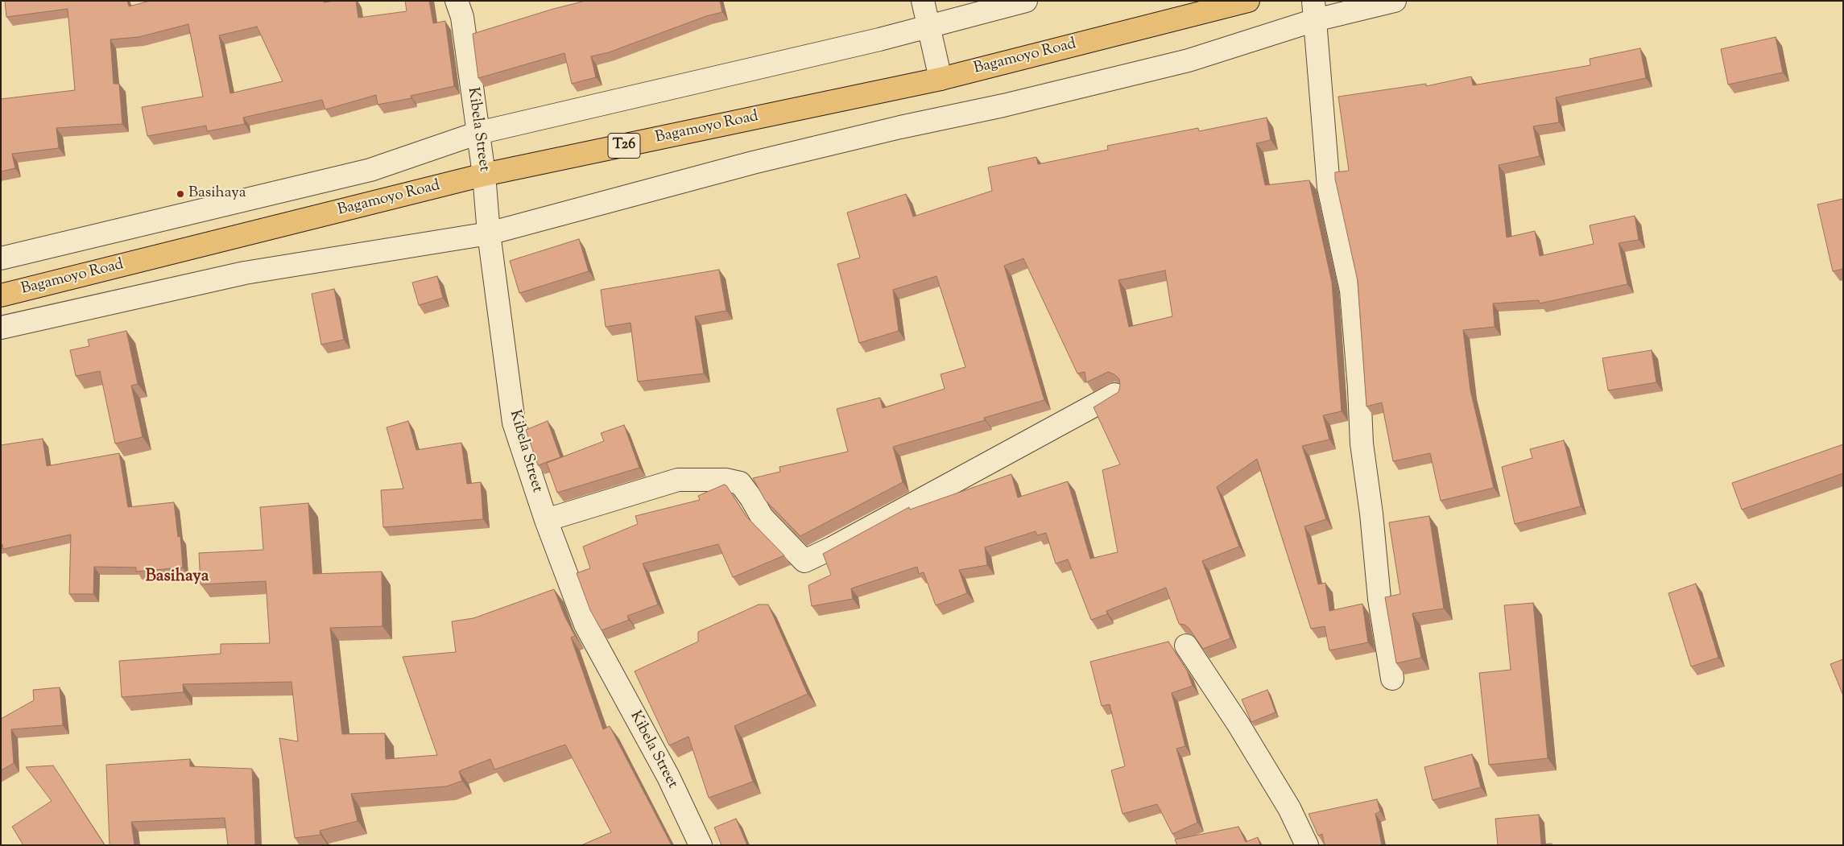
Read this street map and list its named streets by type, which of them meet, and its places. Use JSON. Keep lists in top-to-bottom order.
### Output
{
  "streets": {
    "highway": ["Bagamoyo Road", "T26"],
    "street": ["Kibela Street"]
  },
  "crossings": [
    ["Bagamoyo Road", "Kibela Street"]
  ],
  "districts": ["Basihaya"],
  "places": ["Basihaya"]
}
